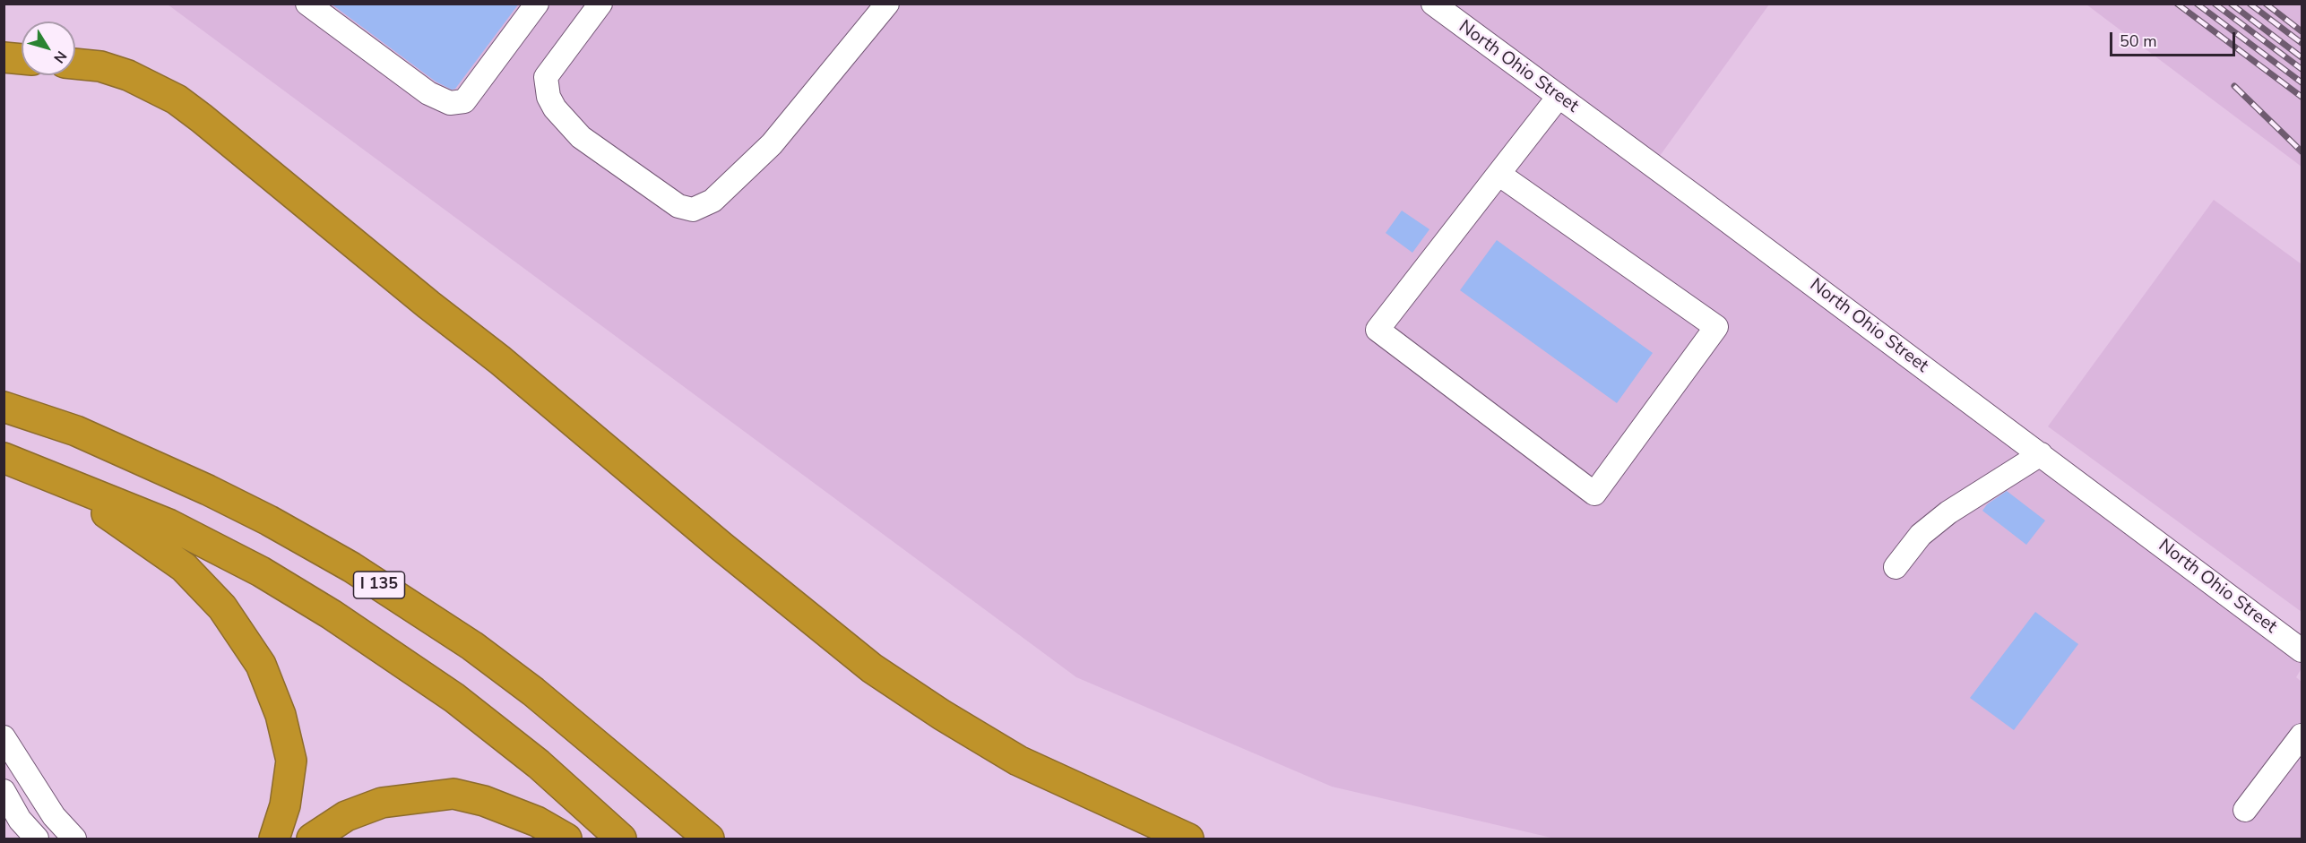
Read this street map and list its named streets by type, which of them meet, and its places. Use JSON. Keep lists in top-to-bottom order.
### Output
{
  "streets": {
    "highway": ["I 135"],
    "street": ["North Ohio Street"]
  },
  "scale_bar": "50 m",
  "north": "bottom right"
}
